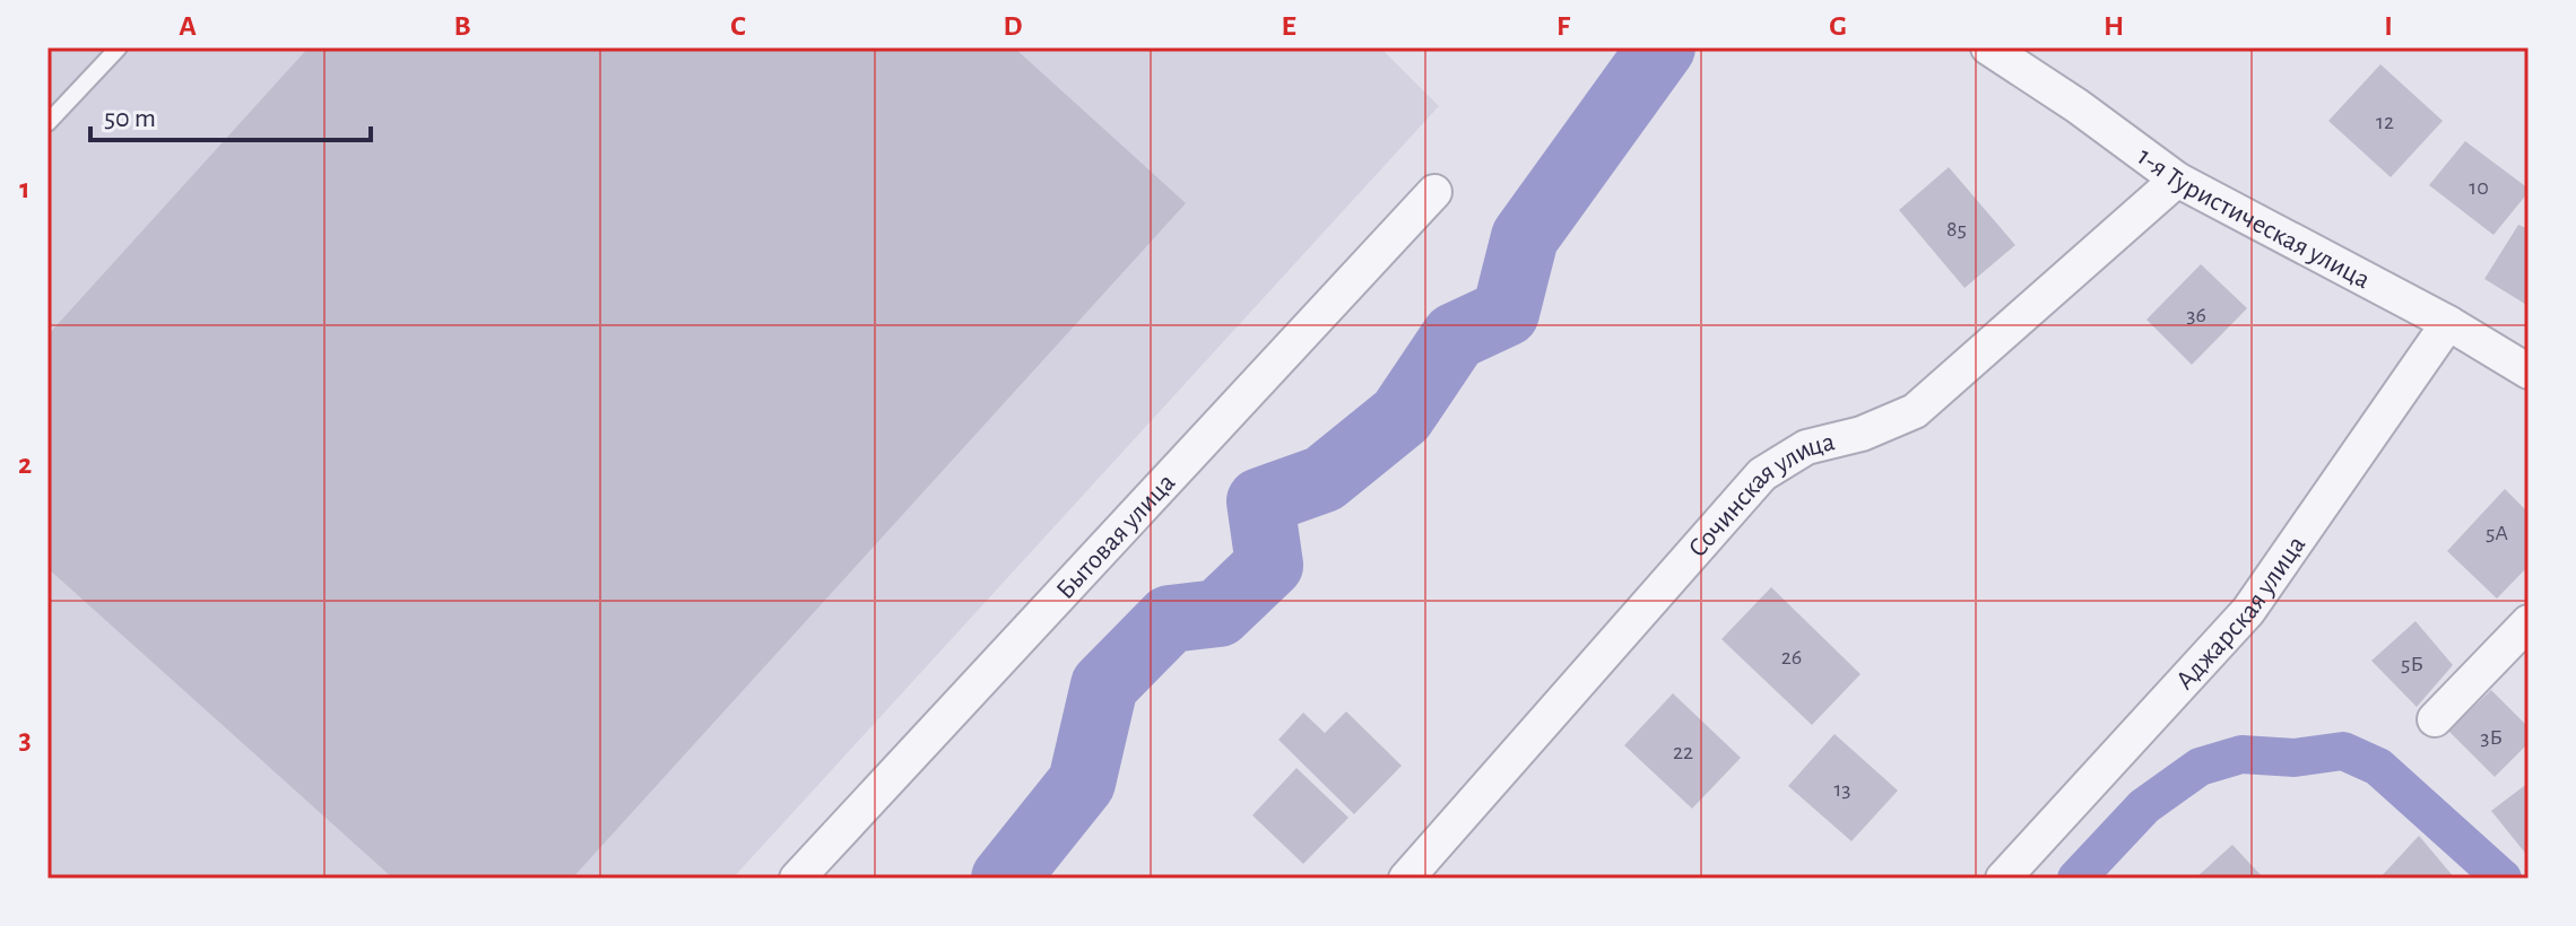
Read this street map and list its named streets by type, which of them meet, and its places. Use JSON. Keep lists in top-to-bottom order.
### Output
{
  "streets": {
    "street": [
      "1-я Туристическая улица",
      "Сочинская улица",
      "Бытовая улица",
      "Аджарская улица"
    ]
  },
  "crossings": [
    ["1-я Туристическая улица", "Сочинская улица"],
    ["1-я Туристическая улица", "Аджарская улица"]
  ],
  "house_numbers": [
    "12",
    "10",
    "85",
    "36",
    "5А",
    "26",
    "5Б",
    "3Б",
    "22",
    "13"
  ],
  "scale_bar": "50 m",
  "grid": {
    "columns": [
      "A",
      "B",
      "C",
      "D",
      "E",
      "F",
      "G",
      "H",
      "I"
    ],
    "rows": ["1", "2", "3"]
  }
}
